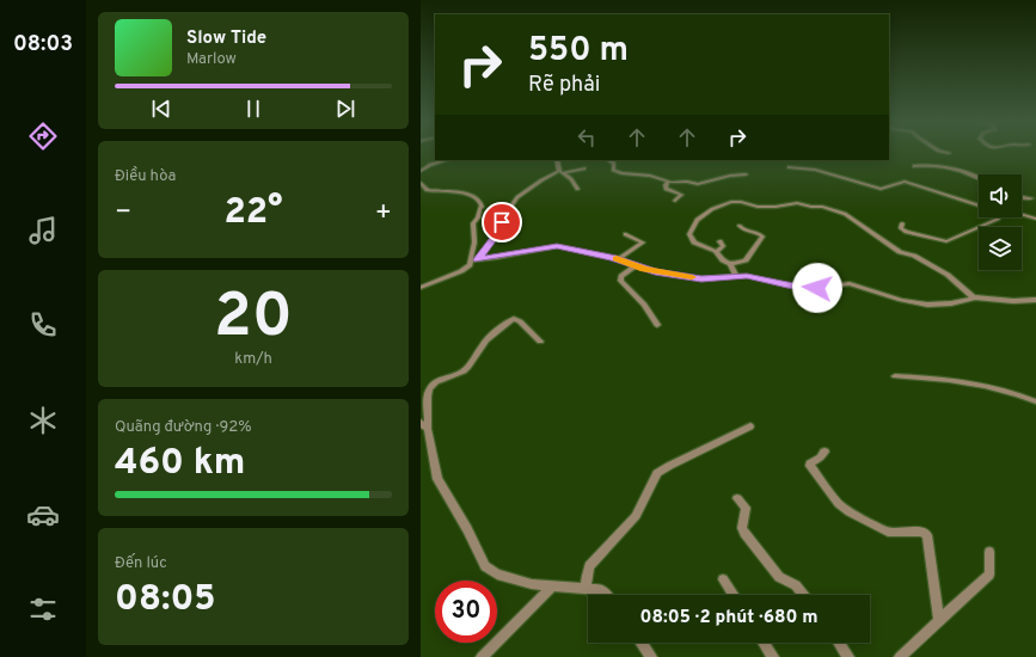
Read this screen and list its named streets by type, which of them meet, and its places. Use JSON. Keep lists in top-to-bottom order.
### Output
{
  "page": {
    "tabs": "08:03",
    "turn": ["550 m", "Rẽ phải"],
    "song": ["Slow Tide", "Marlow"],
    "tile": [
      "Điều hòa",
      ["20", "km/h"],
      ["Quãng đường · 92%", "460 km"],
      ["Đến lúc", "08:05"]
    ],
    "heat": ["−", "22°", "+"],
    "limit": "30",
    "trip": "08:05 · 2 phút · 680 m"
  }
}
